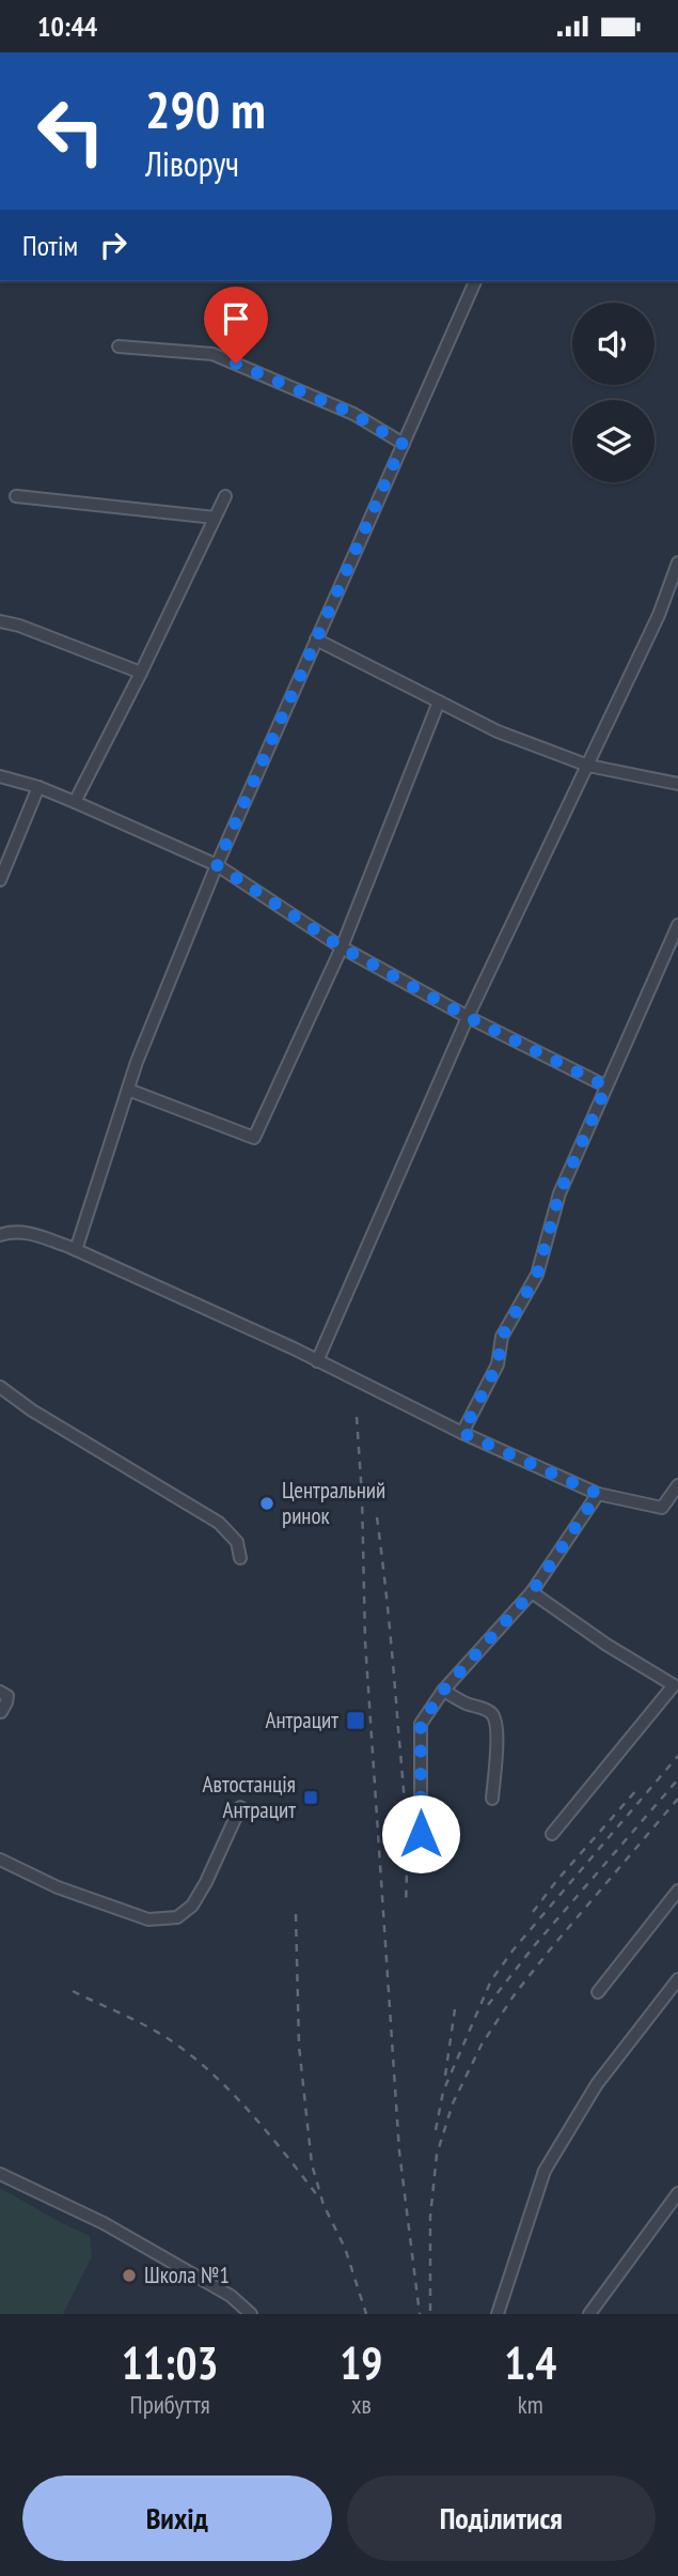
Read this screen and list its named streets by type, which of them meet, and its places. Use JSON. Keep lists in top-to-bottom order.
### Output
{
  "places": {
    "other": ["Центральний ринок", "Школа №1"],
    "transit": ["Антрацит", "Автостанція Антрацит"]
  },
  "page": {
    "status": "10:44",
    "turn": ["290 m", "Ліворуч"],
    "then": "Потім",
    "eta": [
      "11:03",
      "Прибуття",
      "19",
      "хв",
      "1.4",
      "km"
    ],
    "buttons": ["Вихід", "Поділитися"]
  }
}
